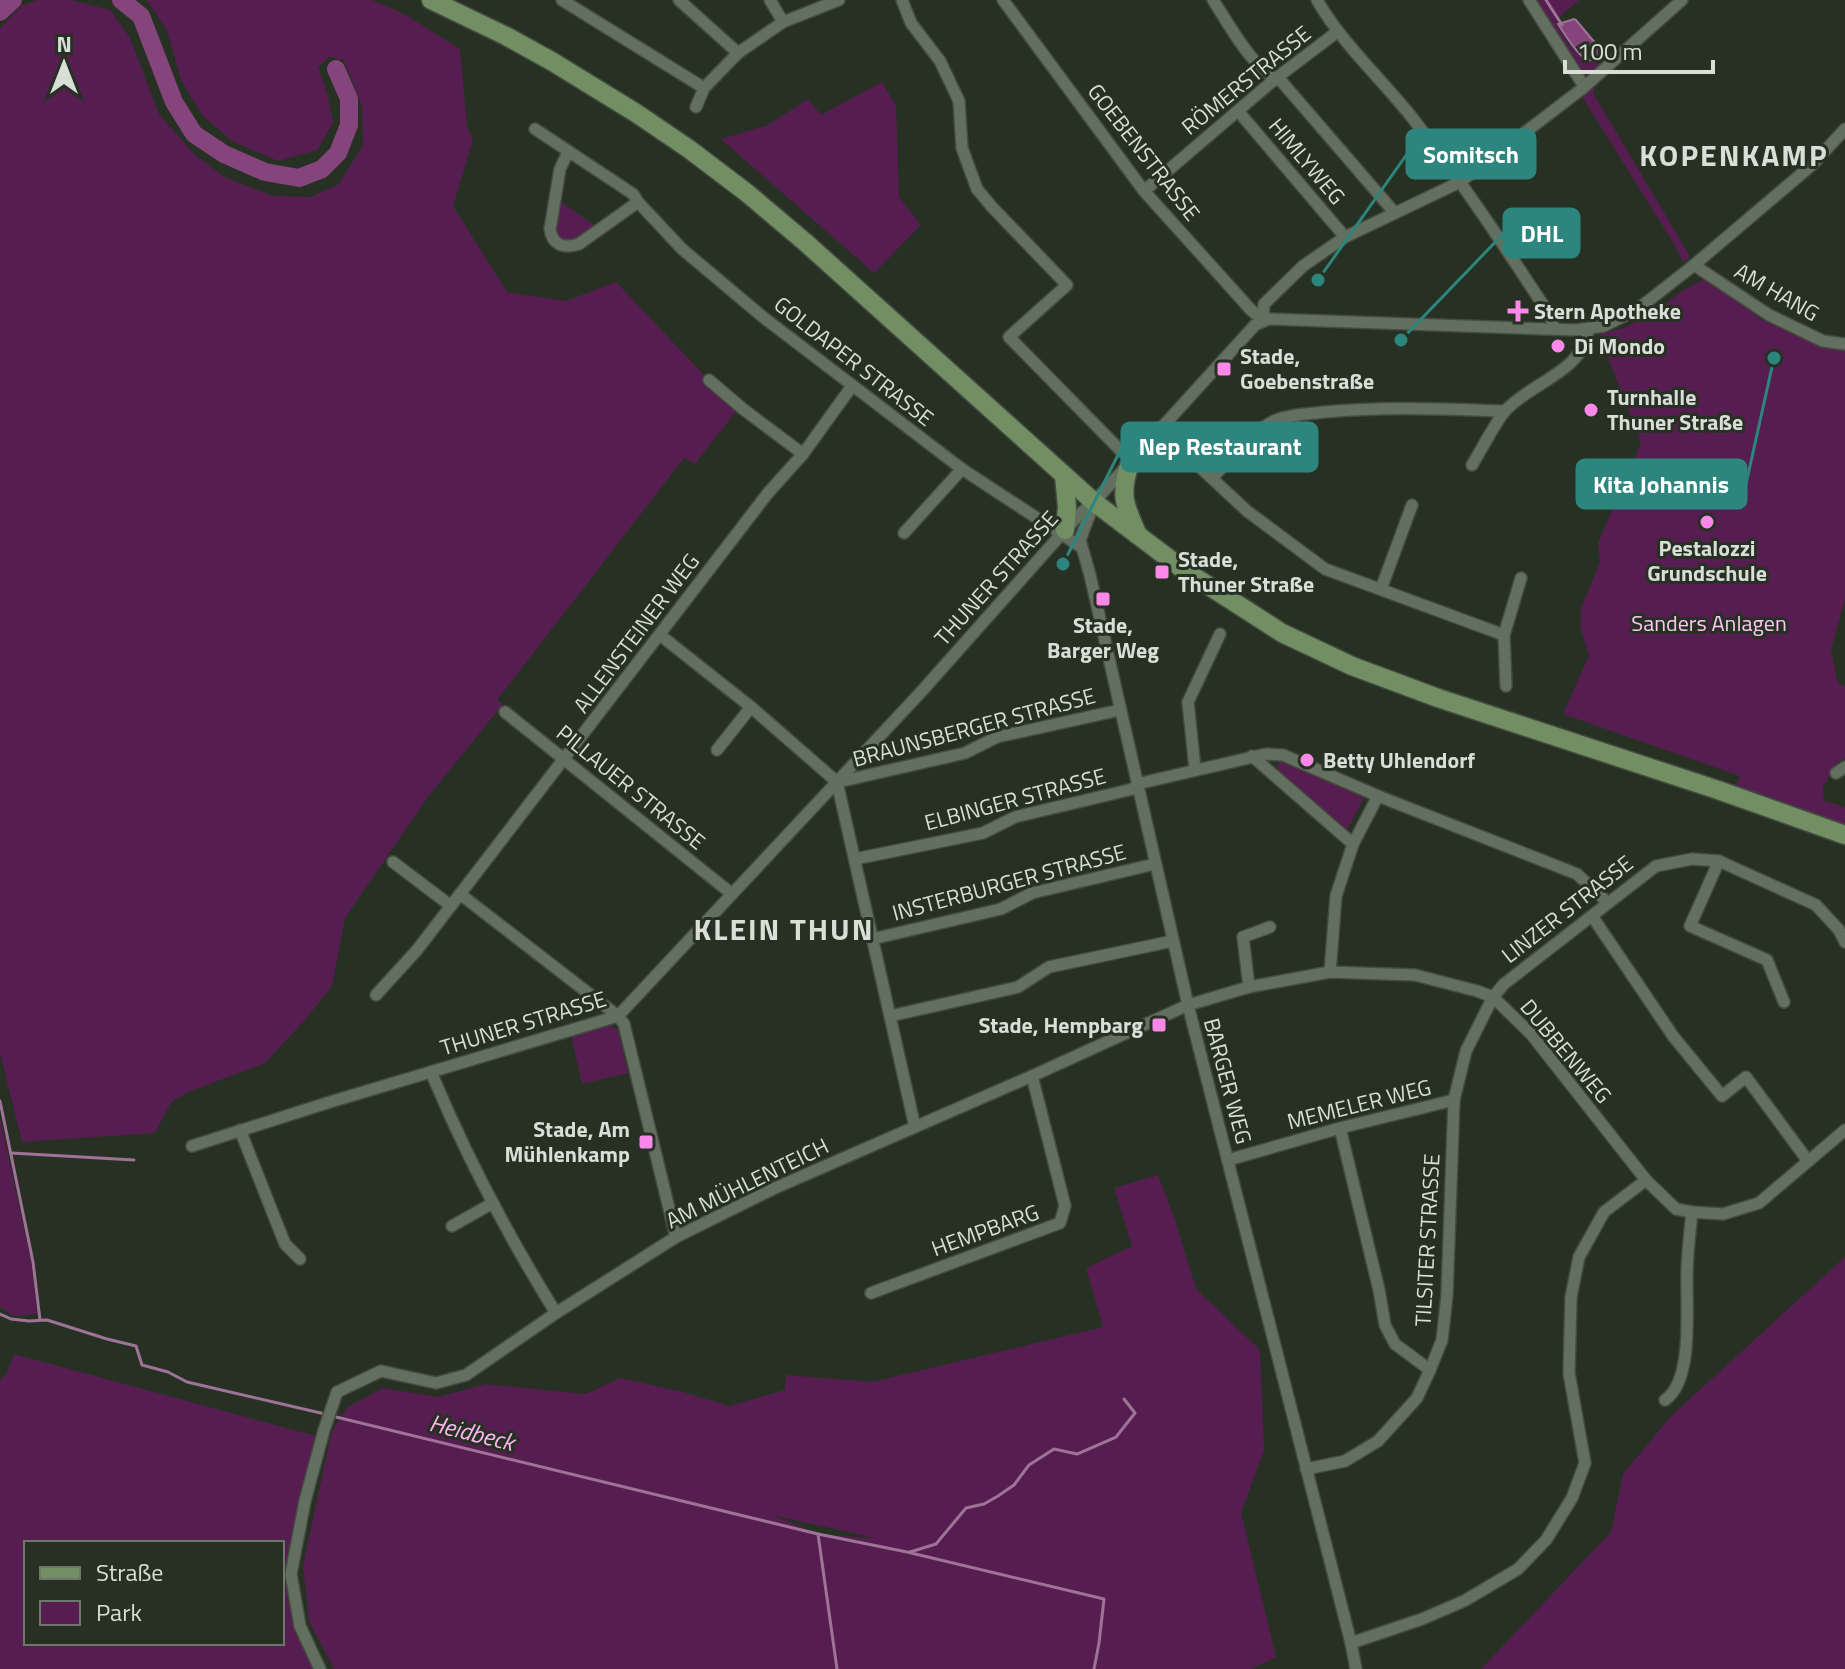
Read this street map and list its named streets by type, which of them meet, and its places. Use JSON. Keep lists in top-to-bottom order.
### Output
{
  "streets": {
    "street": [
      "RÖMERSTRASSE",
      "GOEBENSTRASSE",
      "HIMLYWEG",
      "AM HANG",
      "GOLDAPER STRASSE",
      "THUNER STRASSE",
      "ALLENSTEINER WEG",
      "BRAUNSBERGER STRASSE",
      "PILLAUER STRASSE",
      "ELBINGER STRASSE",
      "INSTERBURGER STRASSE",
      "LINZER STRASSE",
      "DUBBENWEG",
      "BARGER WEG",
      "MEMELER WEG",
      "AM MÜHLENTEICH",
      "HEMPBARG",
      "TILSITER STRASSE"
    ]
  },
  "crossings": [
    ["RÖMERSTRASSE", "GOEBENSTRASSE"],
    ["RÖMERSTRASSE", "HIMLYWEG"],
    ["GOEBENSTRASSE", "THUNER STRASSE"],
    ["HIMLYWEG", "THUNER STRASSE"],
    ["GOLDAPER STRASSE", "THUNER STRASSE"],
    ["GOLDAPER STRASSE", "ALLENSTEINER WEG"],
    ["GOLDAPER STRASSE", "BARGER WEG"],
    ["THUNER STRASSE", "BRAUNSBERGER STRASSE"],
    ["THUNER STRASSE", "PILLAUER STRASSE"],
    ["ALLENSTEINER WEG", "PILLAUER STRASSE"],
    ["BRAUNSBERGER STRASSE", "BARGER WEG"],
    ["ELBINGER STRASSE", "LINZER STRASSE"],
    ["ELBINGER STRASSE", "BARGER WEG"],
    ["INSTERBURGER STRASSE", "BARGER WEG"],
    ["LINZER STRASSE", "DUBBENWEG"],
    ["LINZER STRASSE", "TILSITER STRASSE"],
    ["DUBBENWEG", "BARGER WEG"],
    ["DUBBENWEG", "AM MÜHLENTEICH"],
    ["DUBBENWEG", "TILSITER STRASSE"],
    ["BARGER WEG", "MEMELER WEG"],
    ["BARGER WEG", "AM MÜHLENTEICH"],
    ["BARGER WEG", "TILSITER STRASSE"],
    ["MEMELER WEG", "TILSITER STRASSE"],
    ["AM MÜHLENTEICH", "HEMPBARG"]
  ],
  "districts": ["KOPENKAMP", "KLEIN THUN"],
  "water": ["Heidbeck"],
  "parks": ["Sanders Anlagen"],
  "places": {
    "other": [
      "Somitsch",
      "DHL",
      "Di Mondo",
      "Kita Johannis",
      "Turnhalle Thuner Straße",
      "Pestalozzi Grundschule",
      "Nep Restaurant",
      "Betty Uhlendorf"
    ],
    "health": ["Stern Apotheke"],
    "transit": [
      "Stade, Goebenstraße",
      "Stade, Thuner Straße",
      "Stade, Barger Weg",
      "Stade, Hempbarg",
      "Stade, Am Mühlenkamp"
    ]
  },
  "legend": ["Straße", "Park"],
  "scale_bar": "100 m",
  "north": "top"
}
